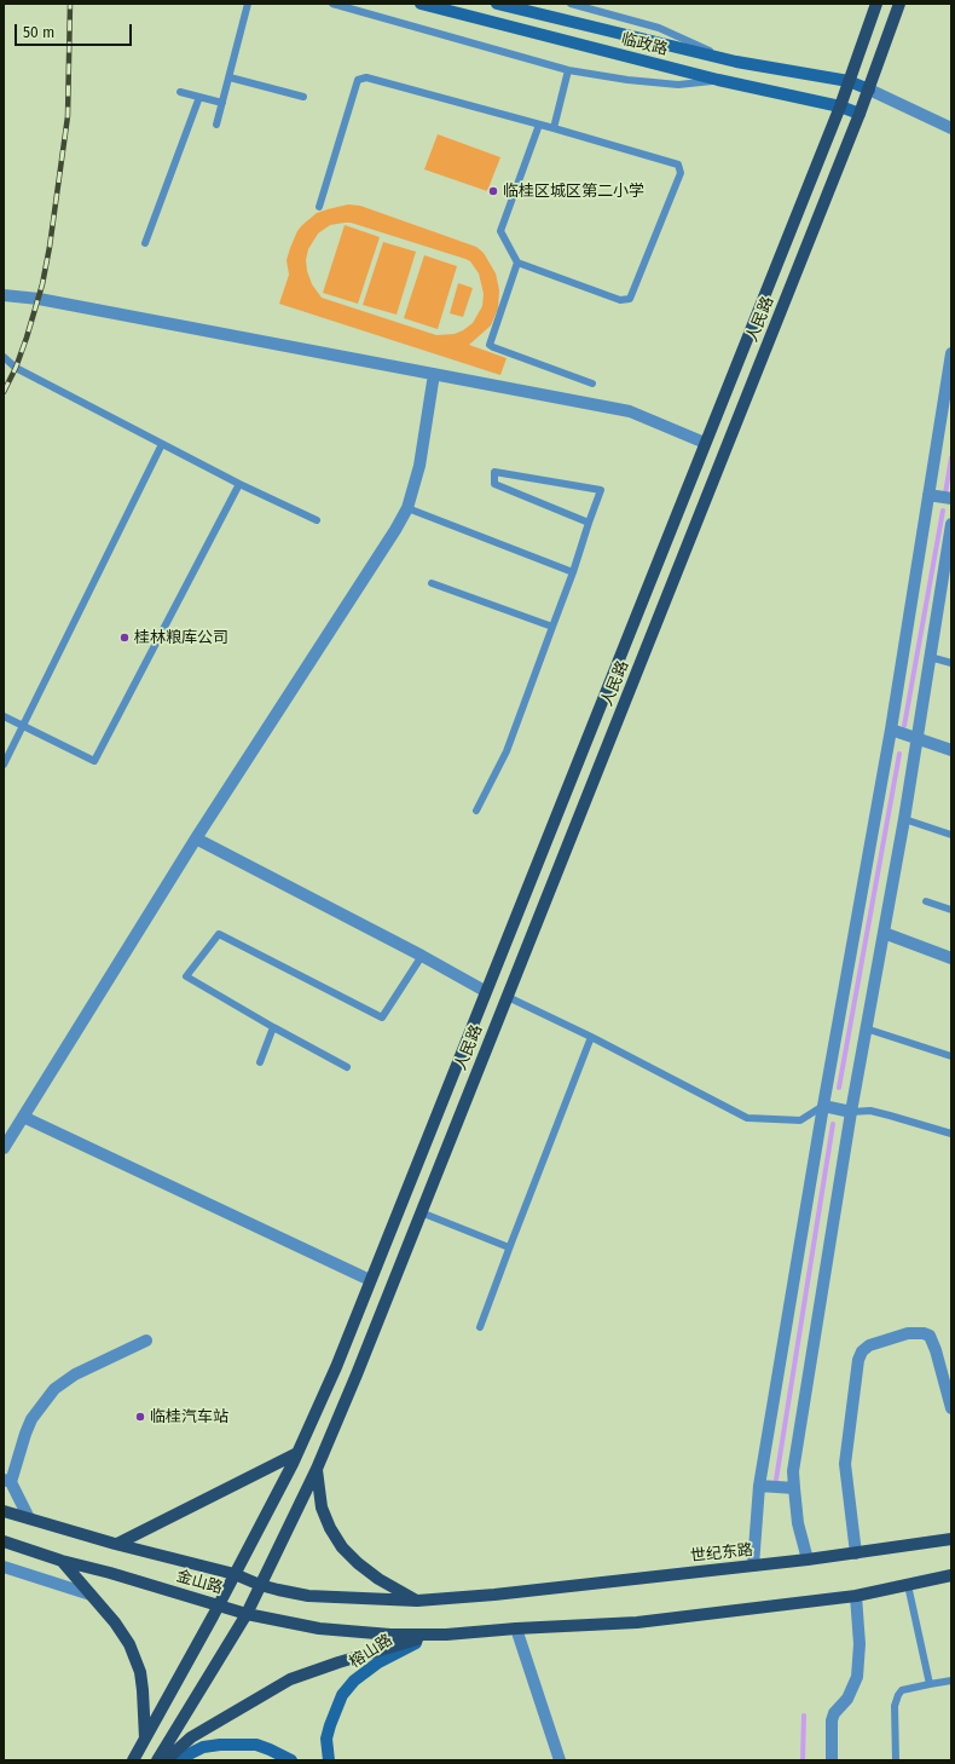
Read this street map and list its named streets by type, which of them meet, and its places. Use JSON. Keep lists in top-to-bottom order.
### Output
{
  "streets": {
    "main road": [
      "临政路",
      "人民路",
      "世纪东路",
      "金山路",
      "榕山路"
    ]
  },
  "crossings": [
    ["临政路", "人民路"],
    ["人民路", "金山路"],
    ["世纪东路", "金山路"],
    ["金山路", "榕山路"]
  ],
  "places": ["临桂区城区第二小学", "桂林粮库公司", "临桂汽车站"],
  "scale_bar": "50 m"
}
